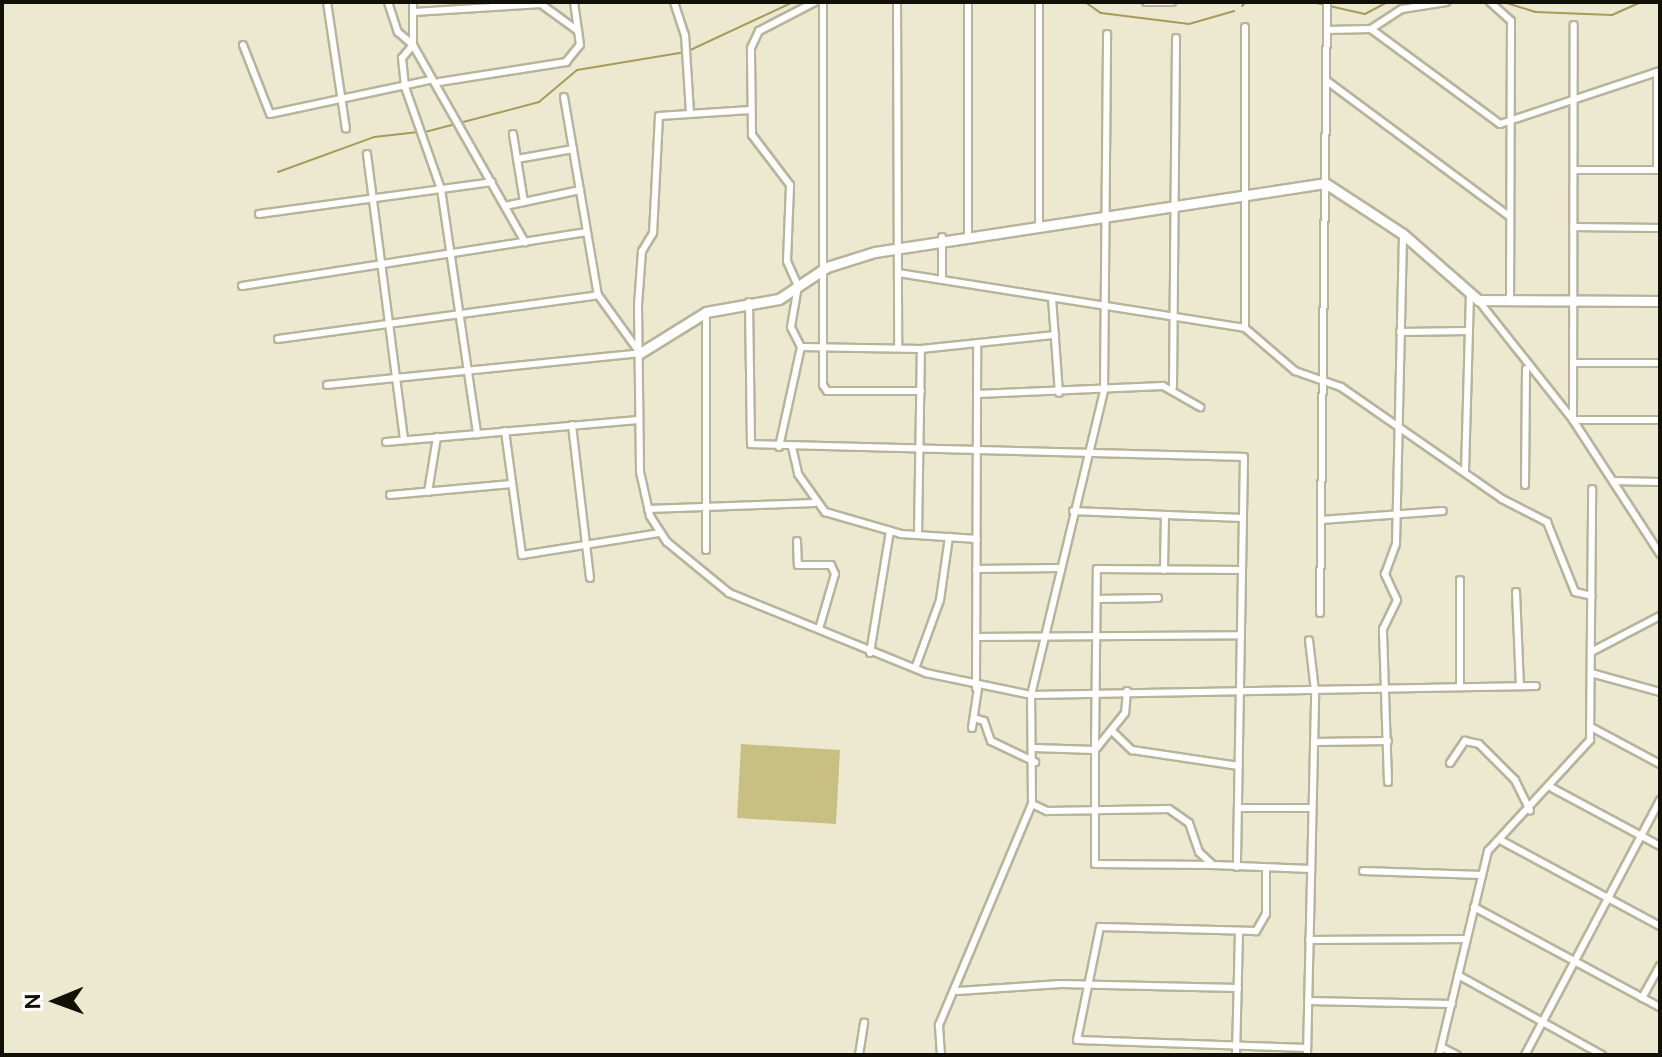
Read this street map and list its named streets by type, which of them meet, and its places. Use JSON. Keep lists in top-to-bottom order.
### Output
{
  "north": "left"
}
